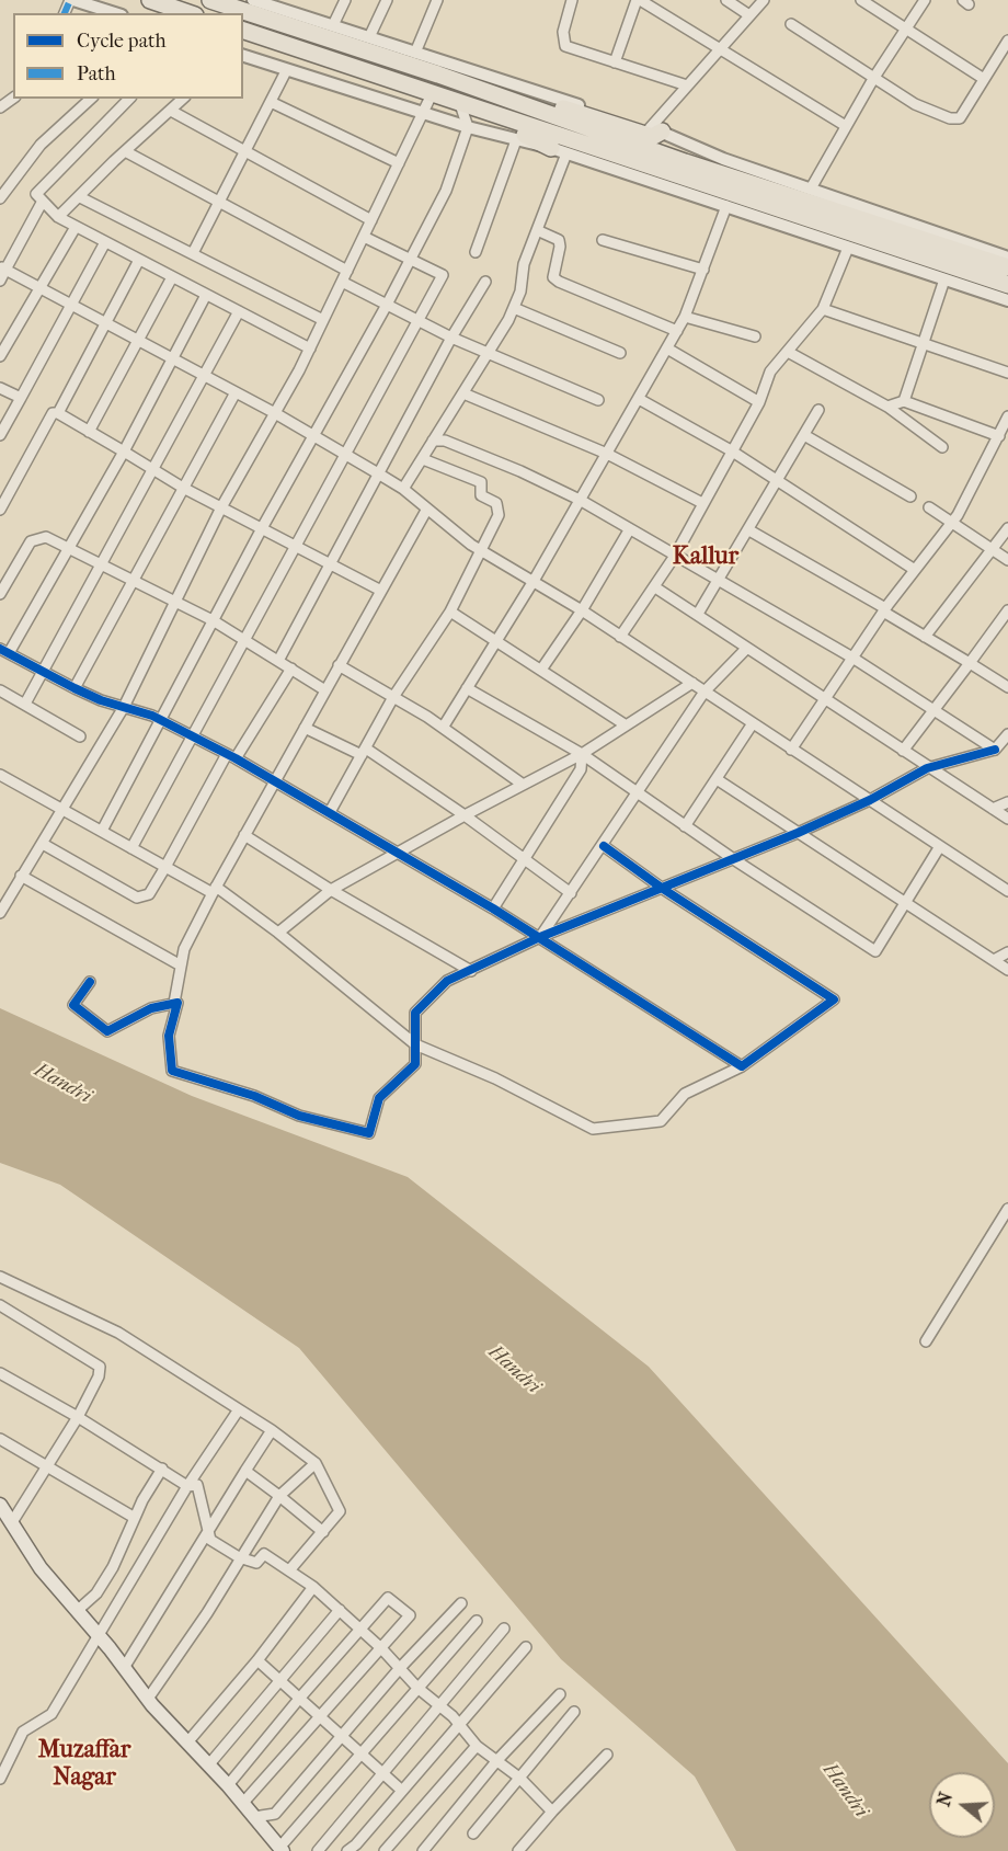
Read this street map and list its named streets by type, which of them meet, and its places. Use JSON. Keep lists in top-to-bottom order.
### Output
{
  "districts": ["Kallur", "Muzaffar Nagar"],
  "water": ["Handri"],
  "legend": ["Cycle path", "Path"],
  "north": "left"
}
